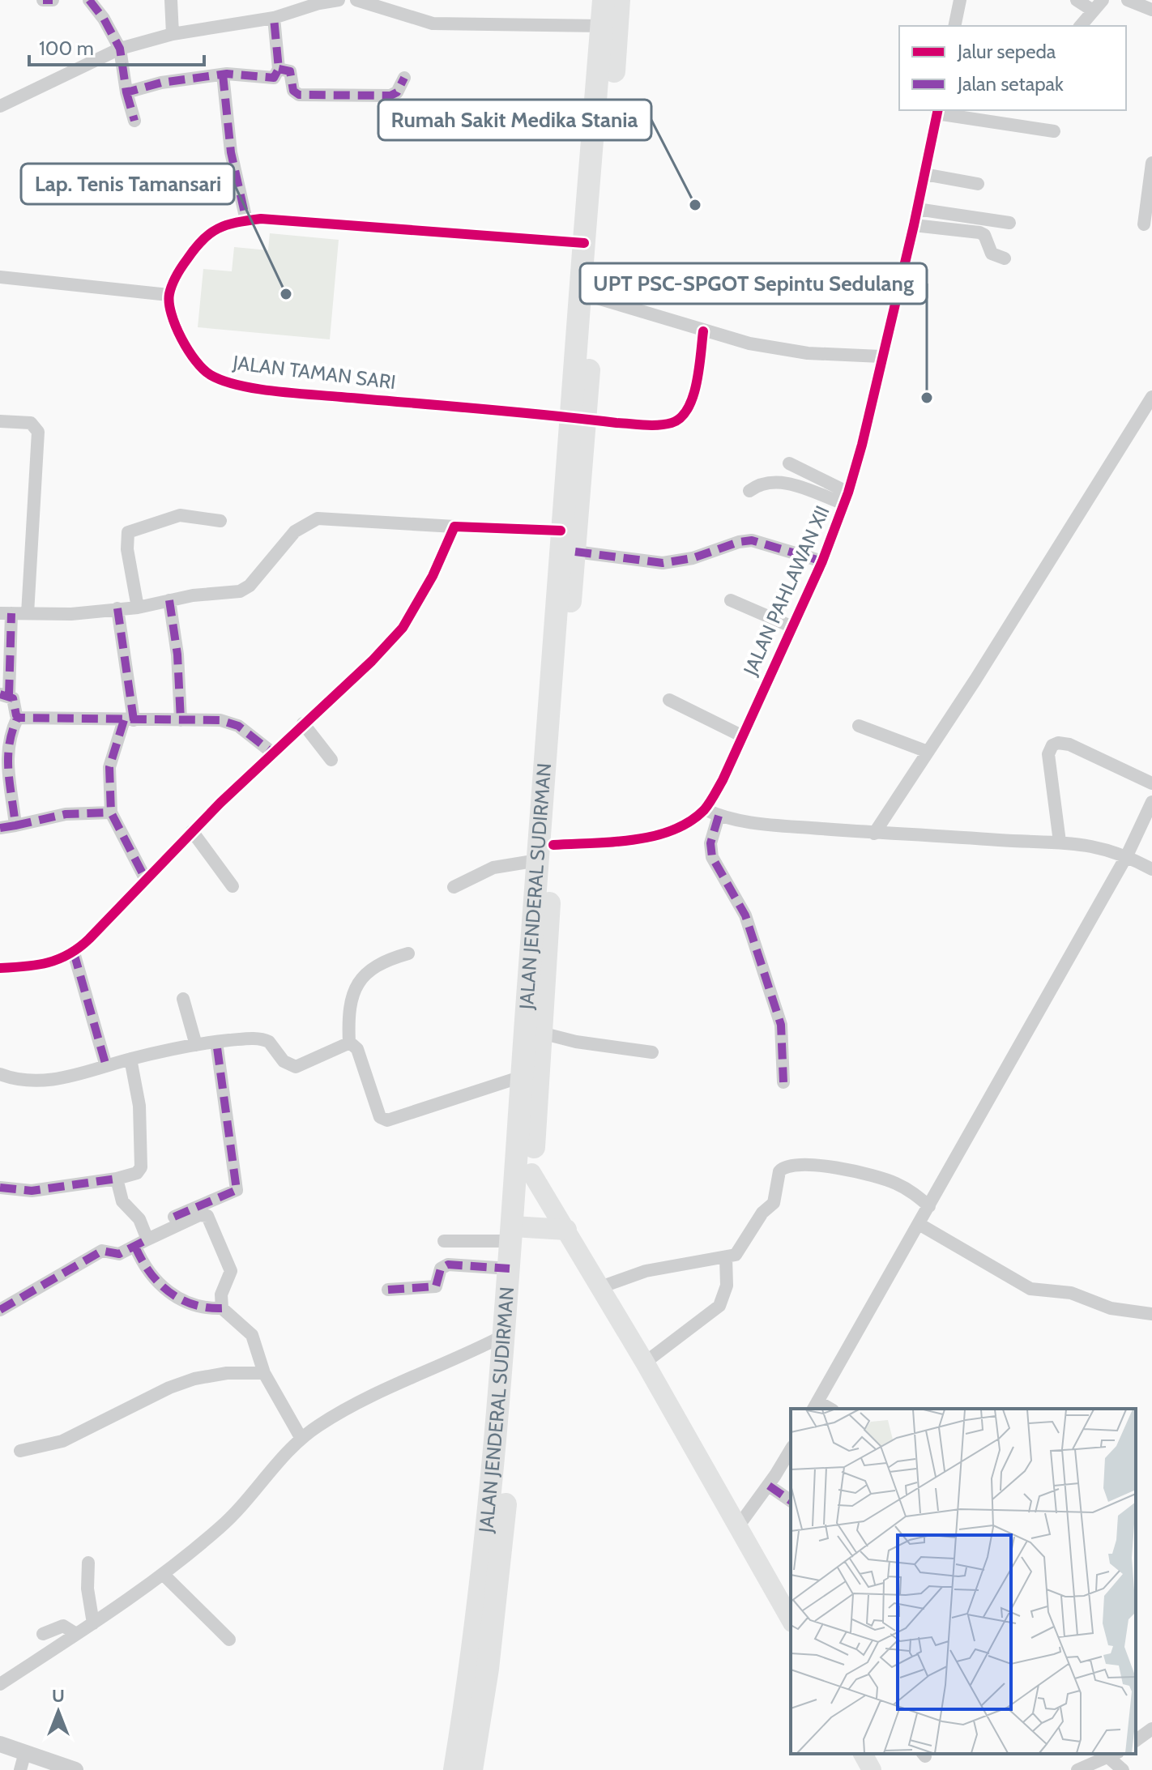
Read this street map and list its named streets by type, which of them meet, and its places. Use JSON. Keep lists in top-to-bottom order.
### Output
{
  "streets": {
    "highway": ["JALAN JENDERAL SUDIRMAN"],
    "street": ["JALAN TAMAN SARI", "JALAN PAHLAWAN XII"]
  },
  "crossings": [
    ["JALAN TAMAN SARI", "JALAN JENDERAL SUDIRMAN"],
    ["JALAN PAHLAWAN XII", "JALAN JENDERAL SUDIRMAN"]
  ],
  "places": ["Rumah Sakit Medika Stania", "Lap. Tenis Tamansari", "UPT PSC-SPGOT Sepintu Sedulang"],
  "legend": ["Jalur sepeda", "Jalan setapak"],
  "scale_bar": "100 m",
  "north": "top"
}
